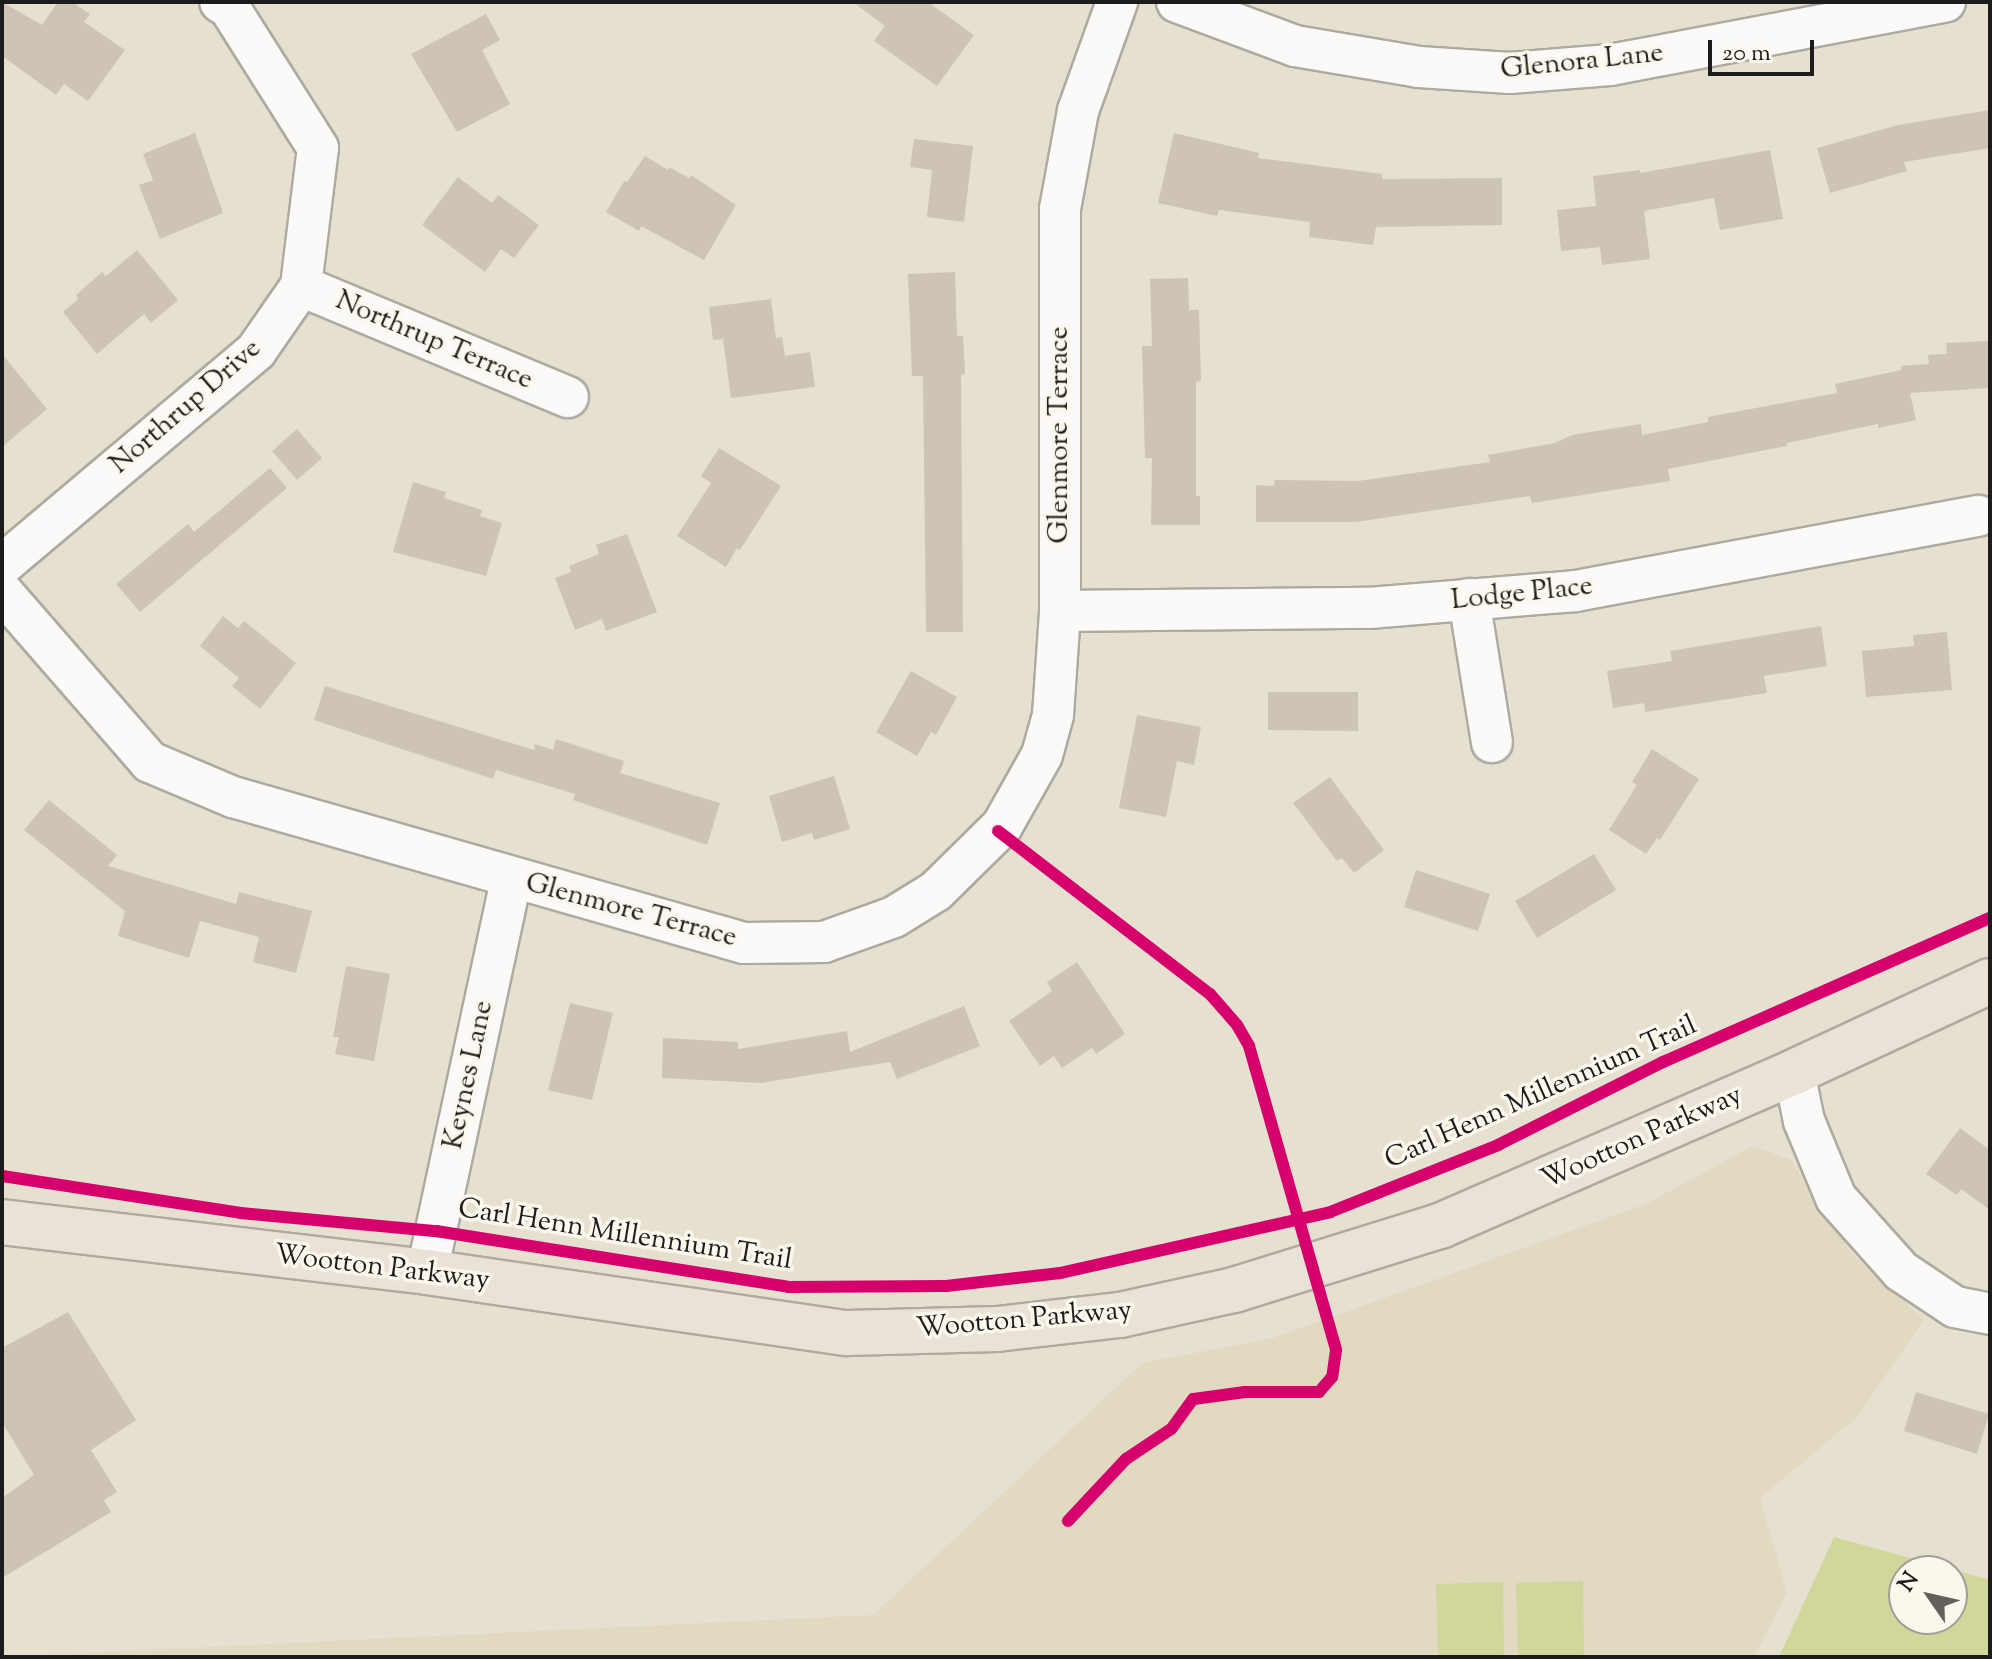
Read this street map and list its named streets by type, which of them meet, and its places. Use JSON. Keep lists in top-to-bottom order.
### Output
{
  "streets": {
    "main road": ["Wootton Parkway"],
    "street": [
      "Glenora Lane",
      "Northrup Terrace",
      "Northrup Drive",
      "Glenmore Terrace",
      "Lodge Place",
      "Keynes Lane"
    ],
    "cycle path": ["Carl Henn Millennium Trail"]
  },
  "crossings": [
    ["Northrup Terrace", "Northrup Drive"],
    ["Glenmore Terrace", "Lodge Place"],
    ["Glenmore Terrace", "Keynes Lane"],
    ["Keynes Lane", "Wootton Parkway"]
  ],
  "scale_bar": "20 m",
  "north": "top left"
}
